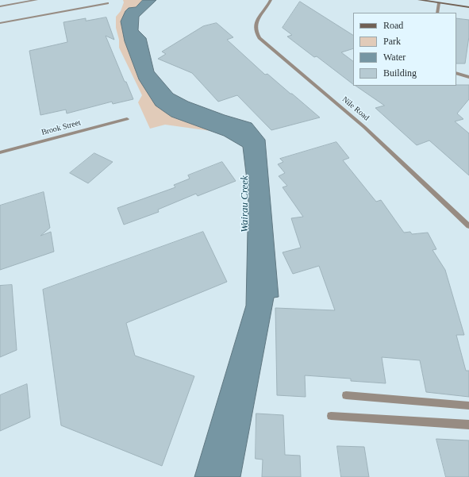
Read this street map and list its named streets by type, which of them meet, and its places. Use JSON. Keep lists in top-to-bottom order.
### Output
{
  "streets": {
    "street": ["Nile Road", "Brook Street"]
  },
  "water": ["Wairau Creek"],
  "legend": [
    "Road",
    "Park",
    "Water",
    "Building"
  ]
}
